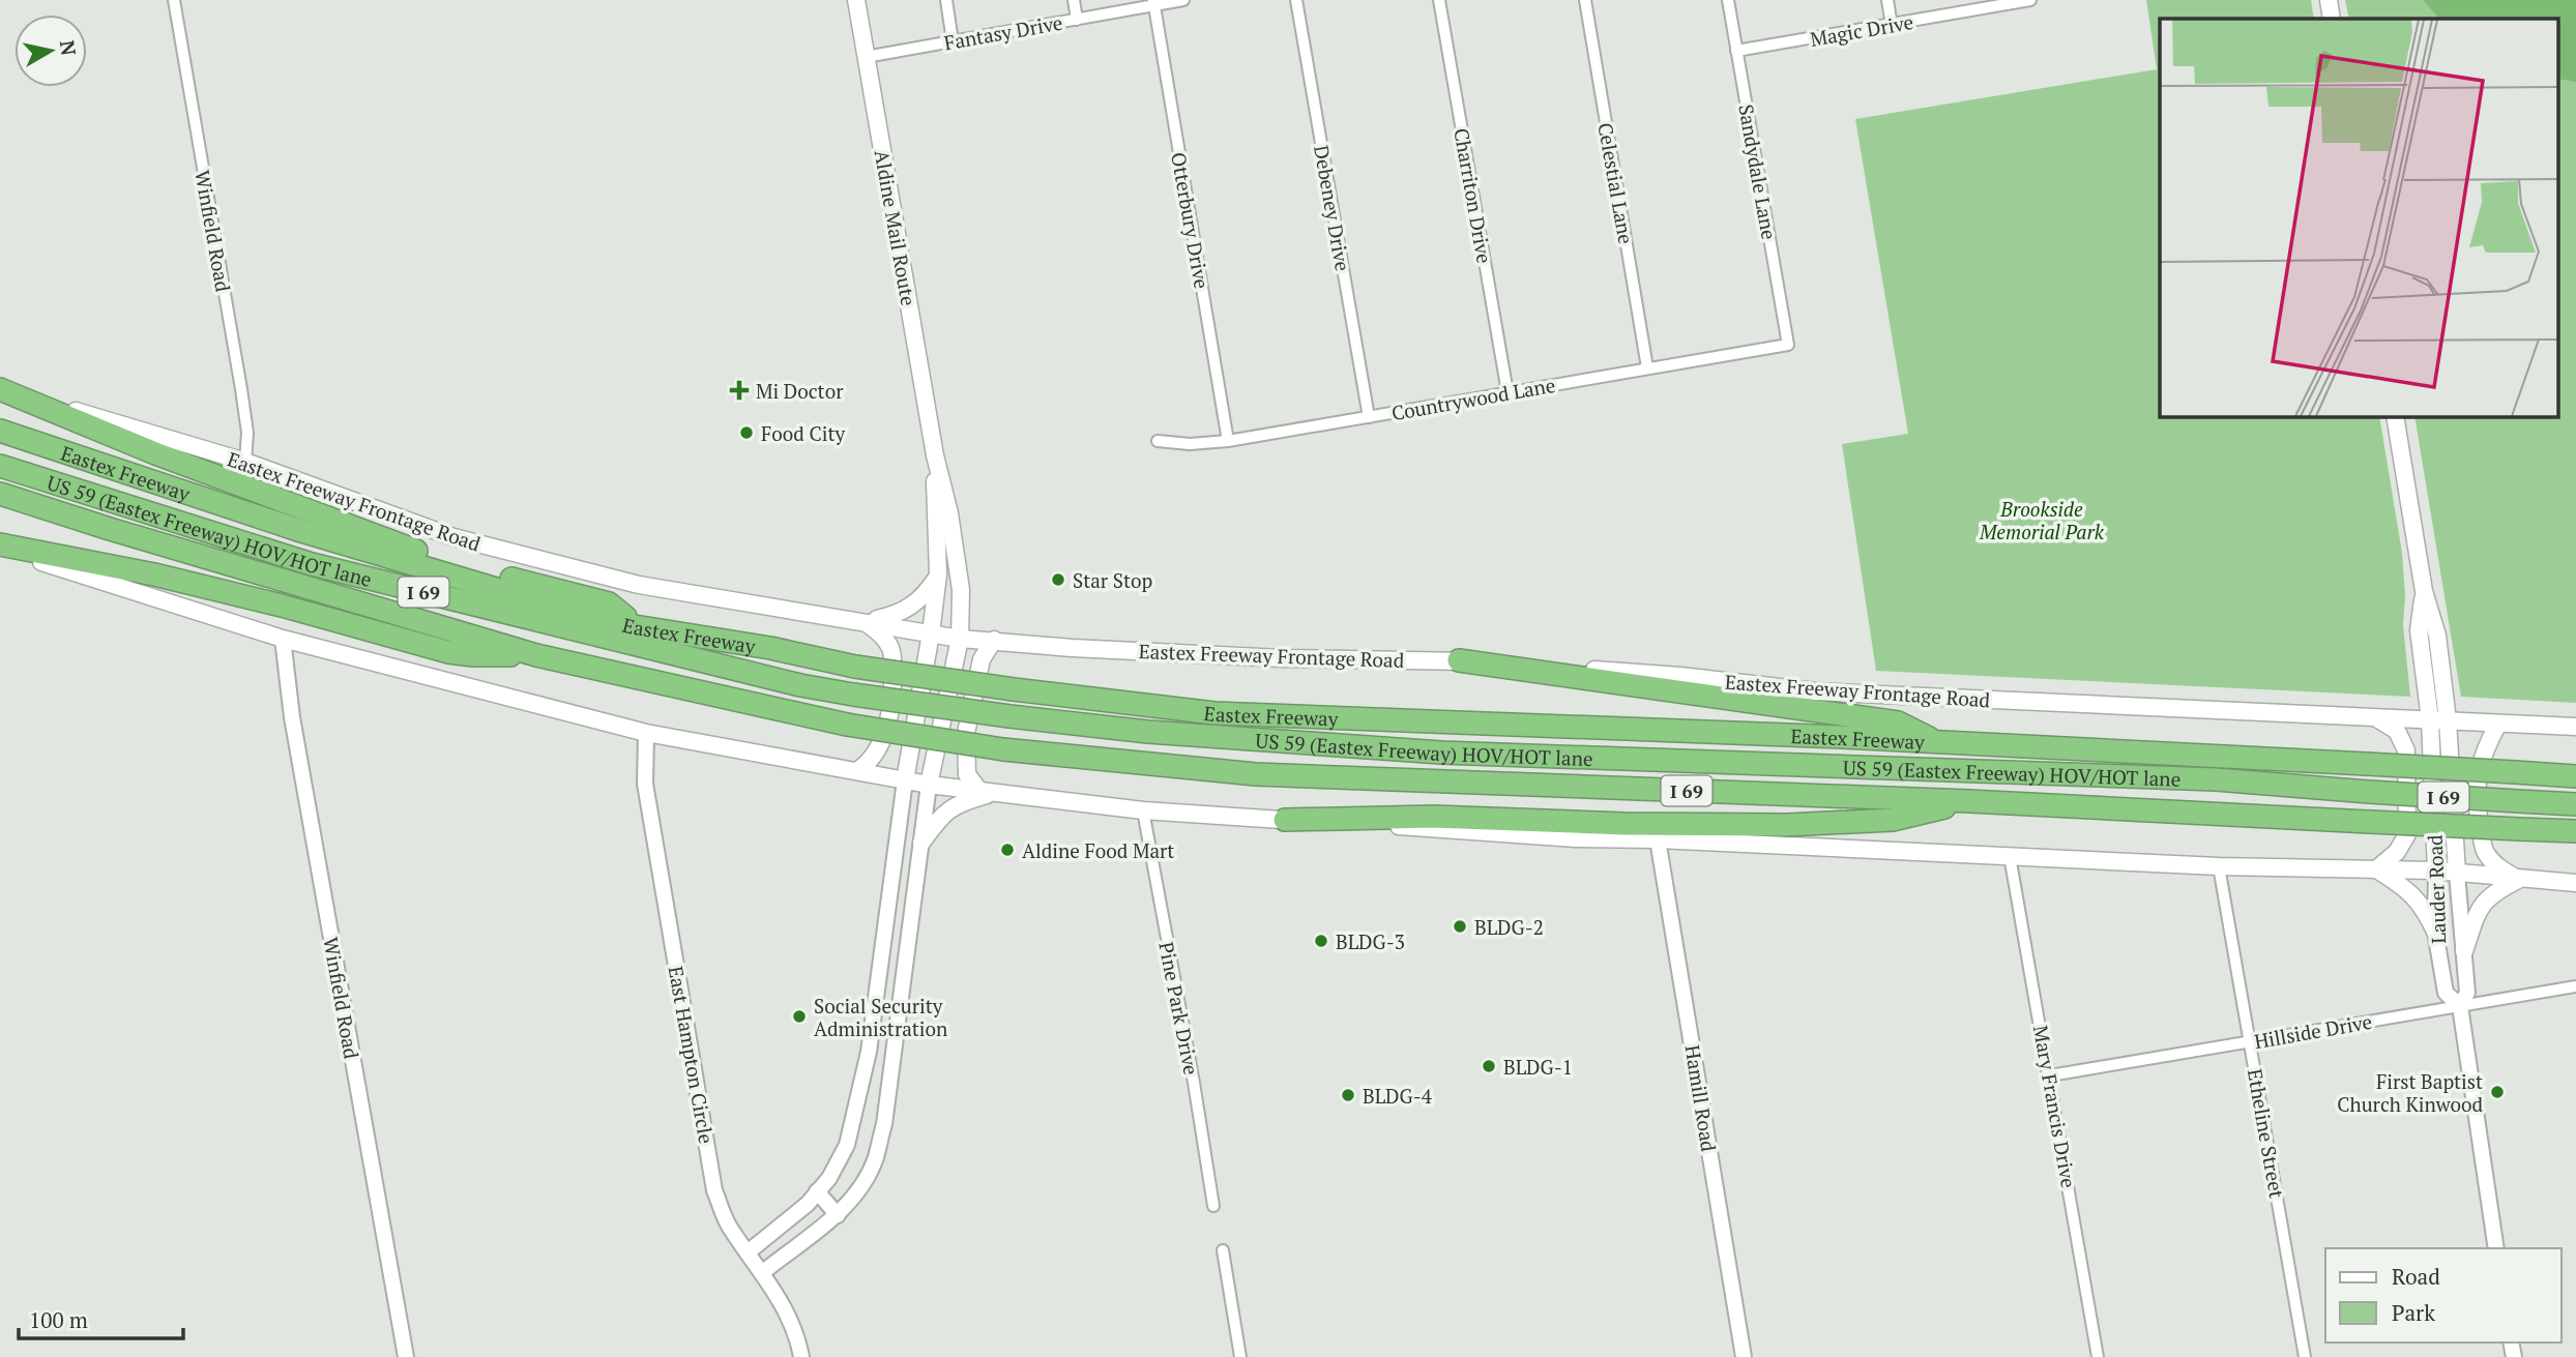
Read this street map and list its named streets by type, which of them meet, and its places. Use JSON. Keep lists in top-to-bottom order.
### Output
{
  "streets": {
    "highway": ["Eastex Freeway", "US 59 (Eastex Freeway) HOV/HOT lane", "I 69"],
    "main road": ["Aldine Mail Route", "Eastex Freeway Frontage Road", "Lauder Road"],
    "street": [
      "Magic Drive",
      "Fantasy Drive",
      "Sandydale Lane",
      "Celestial Lane",
      "Charriton Drive",
      "Debeney Drive",
      "Otterbury Drive",
      "Winfield Road",
      "Countrywood Lane",
      "Pine Park Drive",
      "Hillside Drive",
      "East Hampton Circle",
      "Hamill Road",
      "Mary Francis Drive",
      "Etheline Street"
    ]
  },
  "crossings": [
    ["Magic Drive", "Sandydale Lane"],
    ["Fantasy Drive", "Otterbury Drive"],
    ["Fantasy Drive", "Aldine Mail Route"],
    ["Sandydale Lane", "Countrywood Lane"],
    ["Celestial Lane", "Countrywood Lane"],
    ["Charriton Drive", "Countrywood Lane"],
    ["Debeney Drive", "Countrywood Lane"],
    ["Otterbury Drive", "Countrywood Lane"],
    ["Aldine Mail Route", "Eastex Freeway Frontage Road"],
    ["Winfield Road", "Eastex Freeway Frontage Road"],
    ["Eastex Freeway Frontage Road", "Lauder Road"],
    ["Lauder Road", "Hillside Drive"],
    ["Hillside Drive", "Mary Francis Drive"],
    ["Hillside Drive", "Etheline Street"]
  ],
  "parks": ["Brookside Memorial Park"],
  "places": {
    "health": ["Mi Doctor"],
    "other": [
      "Food City",
      "Star Stop",
      "Aldine Food Mart",
      "BLDG-2",
      "BLDG-3",
      "Social Security Administration",
      "BLDG-1",
      "First Baptist Church Kinwood",
      "BLDG-4"
    ]
  },
  "legend": ["Road", "Park"],
  "scale_bar": "100 m",
  "north": "right"
}
